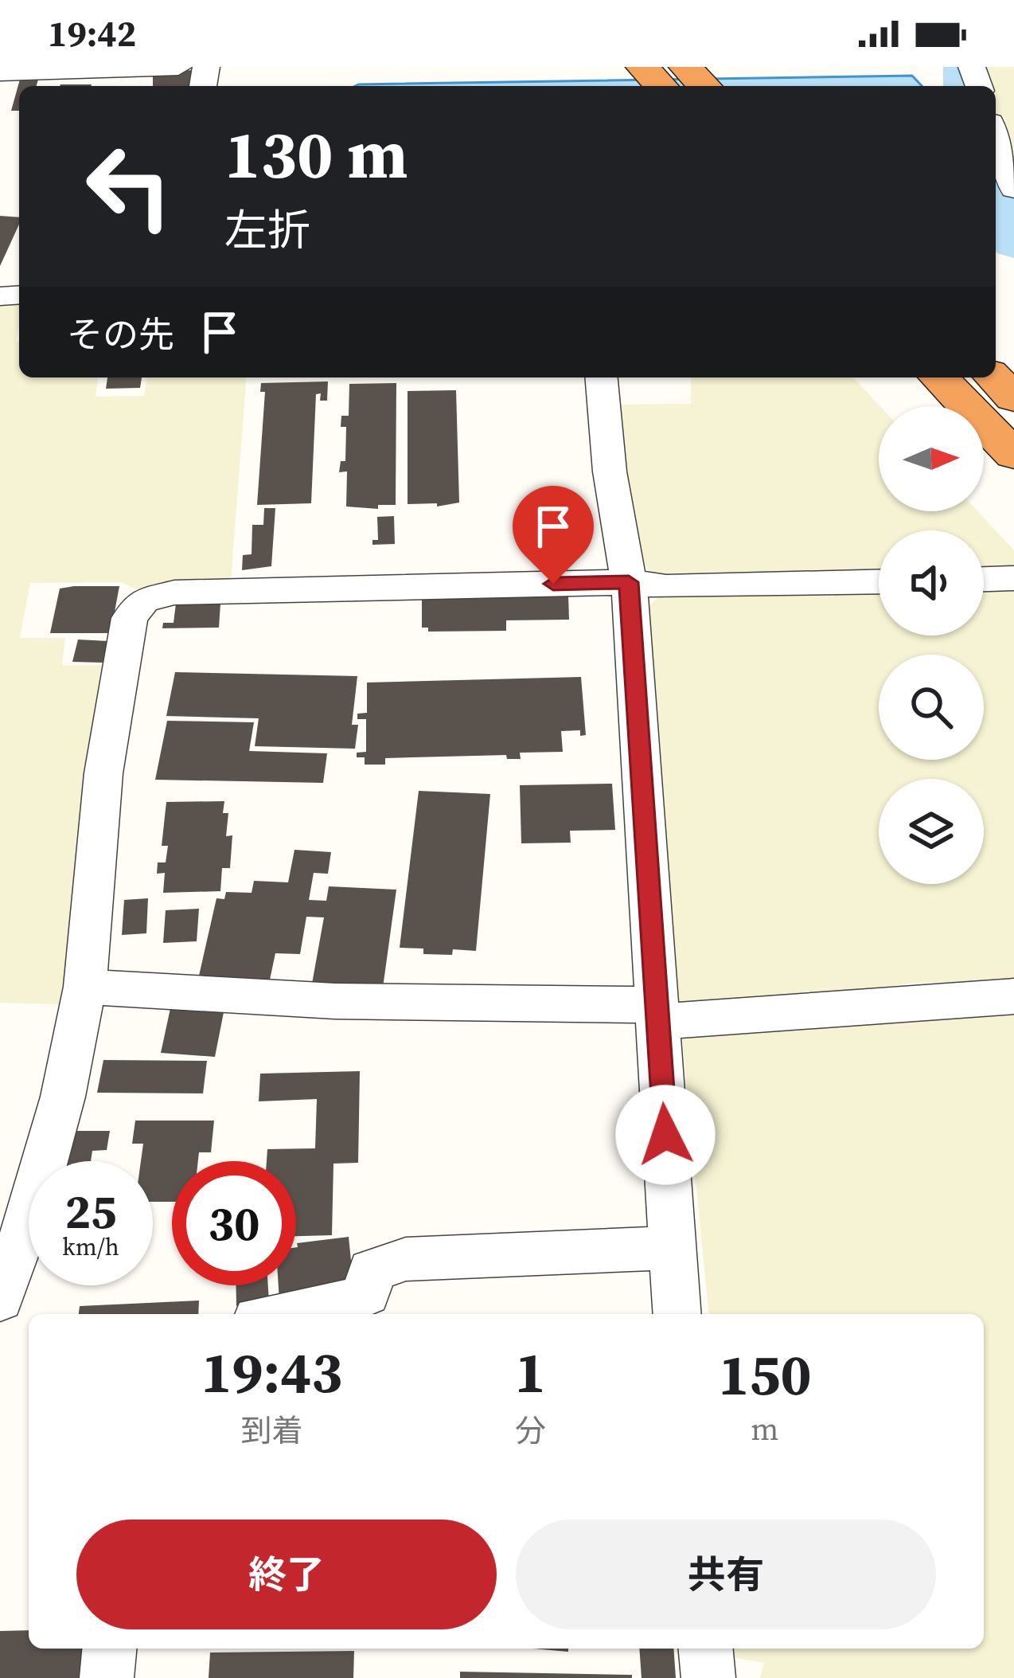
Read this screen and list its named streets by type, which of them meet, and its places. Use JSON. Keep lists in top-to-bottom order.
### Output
{
  "north": "right",
  "page": {
    "status": "19:42",
    "turn": ["130 m", "左折"],
    "then": "その先",
    "speed": "25 km/h",
    "limit": "30",
    "eta": [
      "19:43",
      "到着",
      "1",
      "分",
      "150",
      "m"
    ],
    "buttons": ["終了", "共有"]
  }
}
